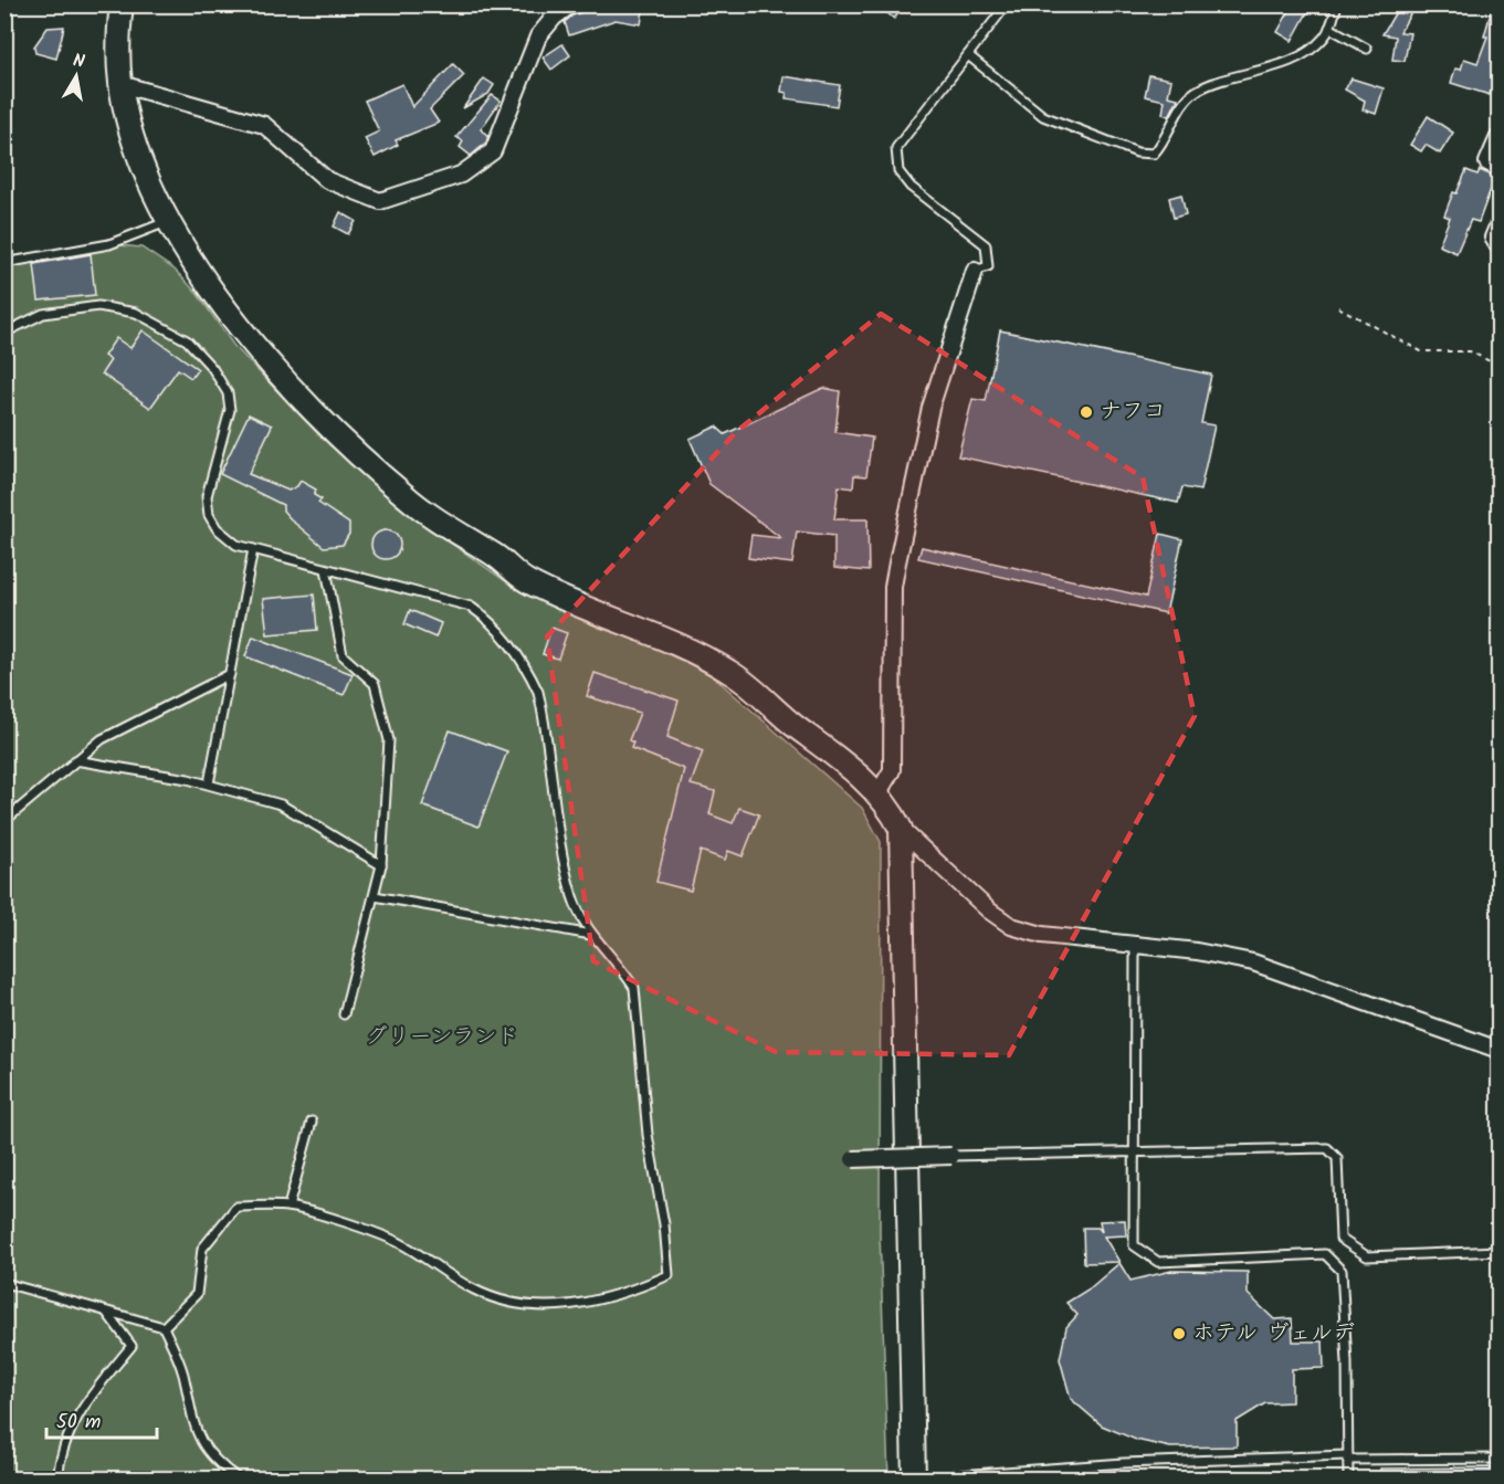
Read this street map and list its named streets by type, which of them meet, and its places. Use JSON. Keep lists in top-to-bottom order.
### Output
{
  "parks": ["グリーンランド"],
  "places": ["ナフコ", "ホテル ヴェルデ"],
  "scale_bar": "50 m",
  "north": "top"
}
